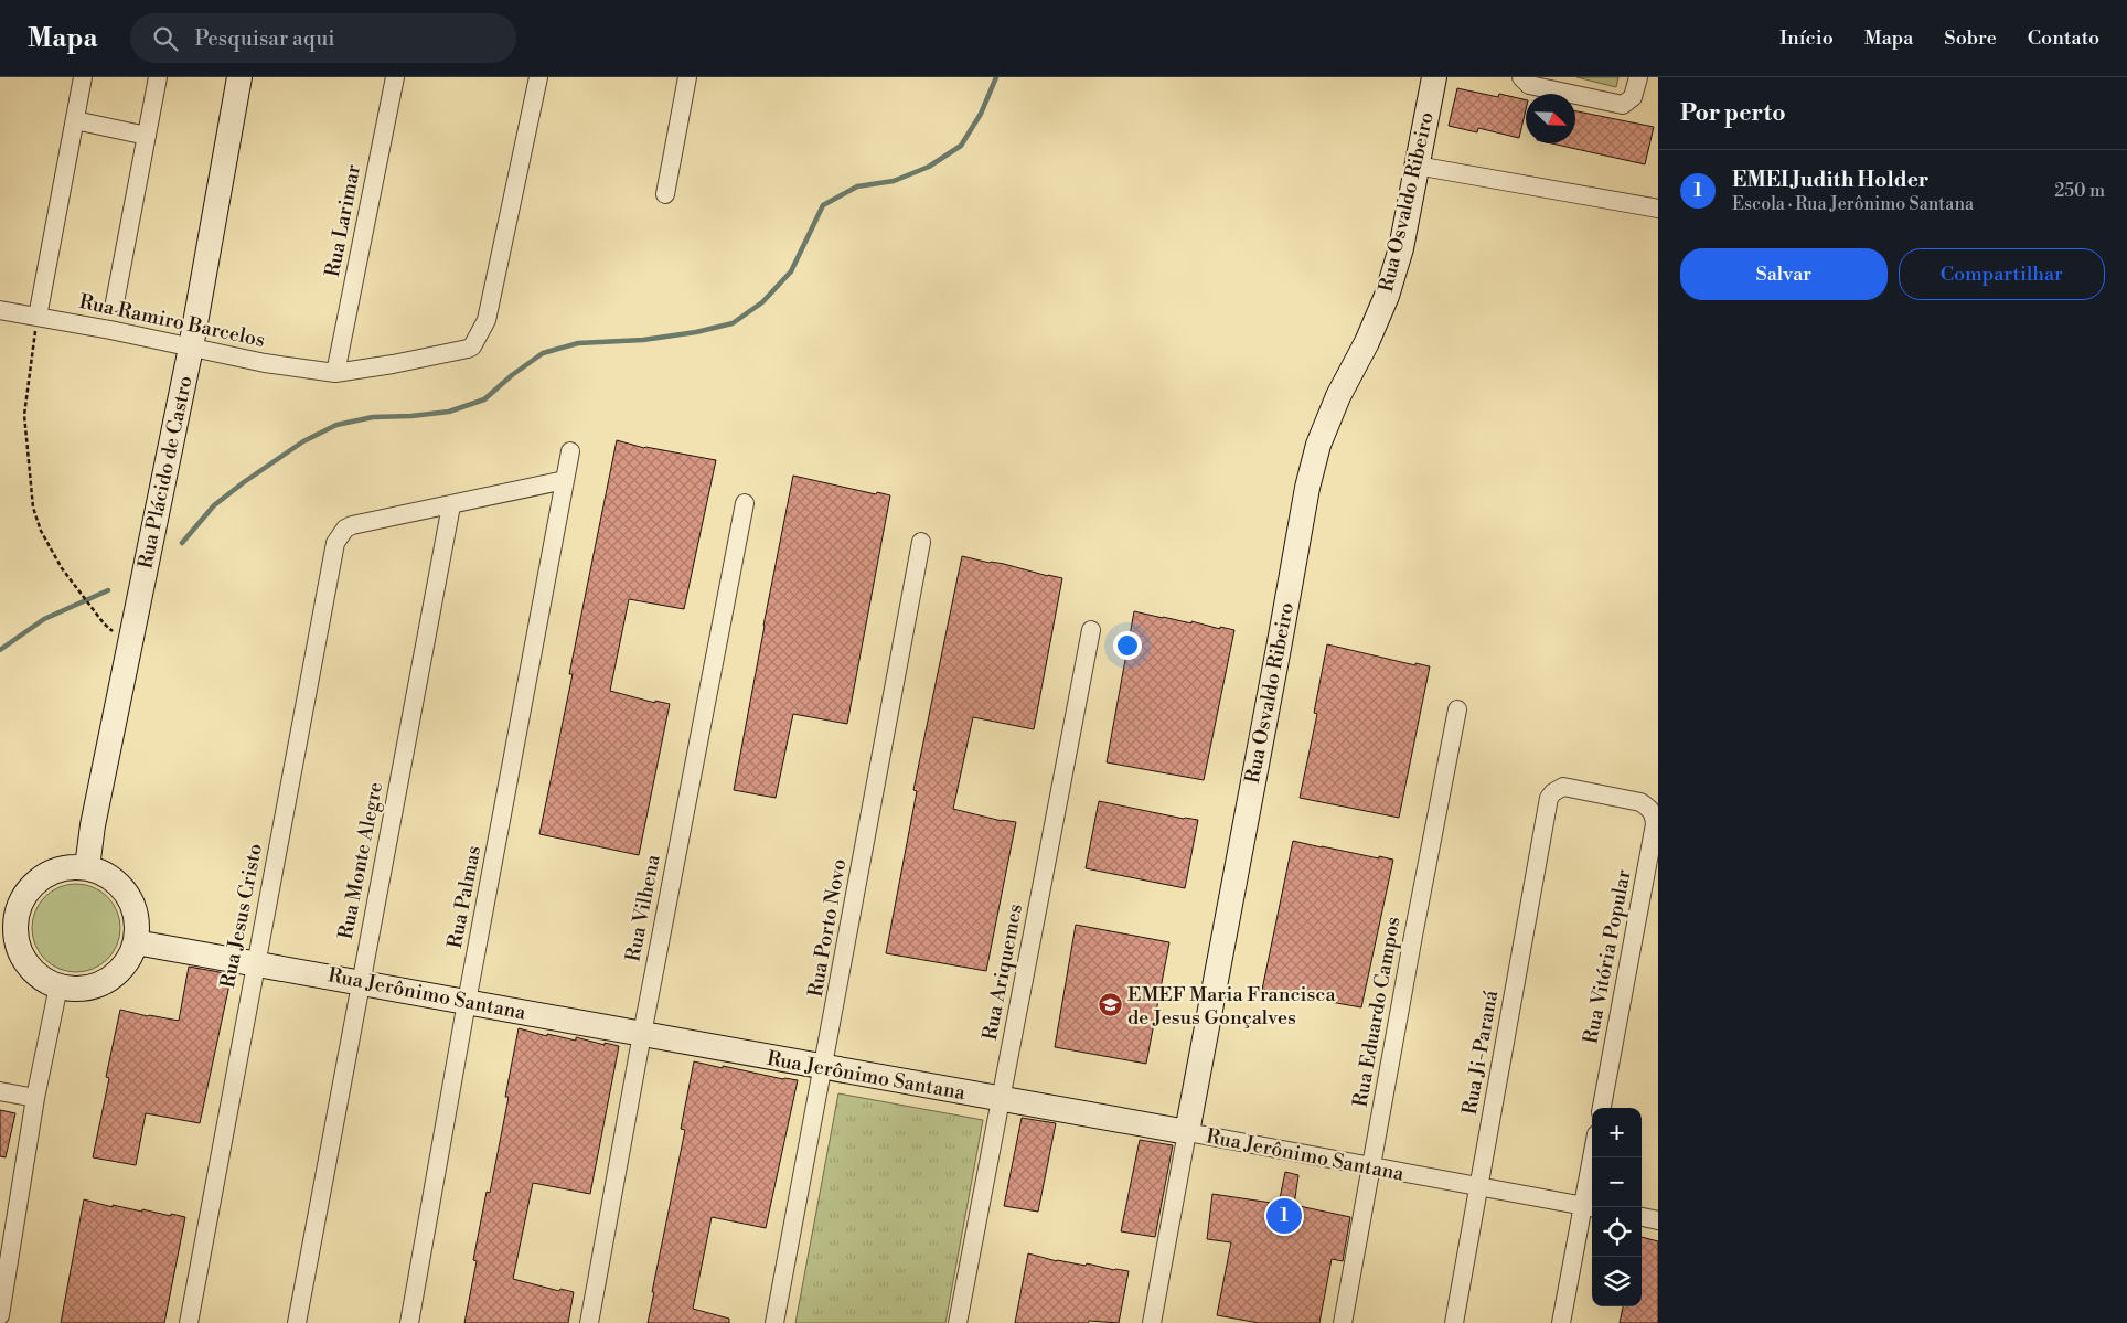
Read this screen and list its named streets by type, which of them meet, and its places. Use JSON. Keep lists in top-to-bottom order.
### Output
{
  "streets": {
    "street": [
      "Rua Osvaldo Ribeiro",
      "Rua Larimar",
      "Rua Ramiro Barcelos",
      "Rua Plácido de Castro",
      "Rua Monte Alegre",
      "Rua Palmas",
      "Rua Vilhena",
      "Rua Jesus Cristo",
      "Rua Porto Novo",
      "Rua Vitória Popular",
      "Rua Ariquemes",
      "Rua Jerônimo Santana",
      "Rua Eduardo Campos",
      "Rua Ji-Paraná"
    ]
  },
  "crossings": [
    ["Rua Osvaldo Ribeiro", "Rua Jerônimo Santana"],
    ["Rua Larimar", "Rua Ramiro Barcelos"],
    ["Rua Ramiro Barcelos", "Rua Plácido de Castro"],
    ["Rua Plácido de Castro", "Rua Jerônimo Santana"],
    ["Rua Monte Alegre", "Rua Jesus Cristo"],
    ["Rua Monte Alegre", "Rua Jerônimo Santana"],
    ["Rua Palmas", "Rua Jerônimo Santana"],
    ["Rua Vilhena", "Rua Jerônimo Santana"],
    ["Rua Jesus Cristo", "Rua Jerônimo Santana"],
    ["Rua Porto Novo", "Rua Jerônimo Santana"],
    ["Rua Vitória Popular", "Rua Ji-Paraná"],
    ["Rua Ariquemes", "Rua Jerônimo Santana"],
    ["Rua Jerônimo Santana", "Rua Eduardo Campos"],
    ["Rua Jerônimo Santana", "Rua Ji-Paraná"]
  ],
  "places": {
    "school or university": ["EMEF Maria Francisca de Jesus Gonçalves"]
  },
  "north": "bottom right",
  "page": {
    "header": "Mapa",
    "search": "Pesquisar aqui",
    "nav": [
      "Início",
      "Mapa",
      "Sobre",
      "Contato"
    ],
    "heading": "Por perto",
    "list": [
      {
        "mark": "1",
        "name": "EMEI Judith Holder",
        "note": "Escola · Rua Jerônimo Santana",
        "value": "250 m"
      }
    ],
    "buttons": ["Salvar", "Compartilhar"],
    "map_buttons": ["+", "−"],
    "pins": "1"
  }
}
